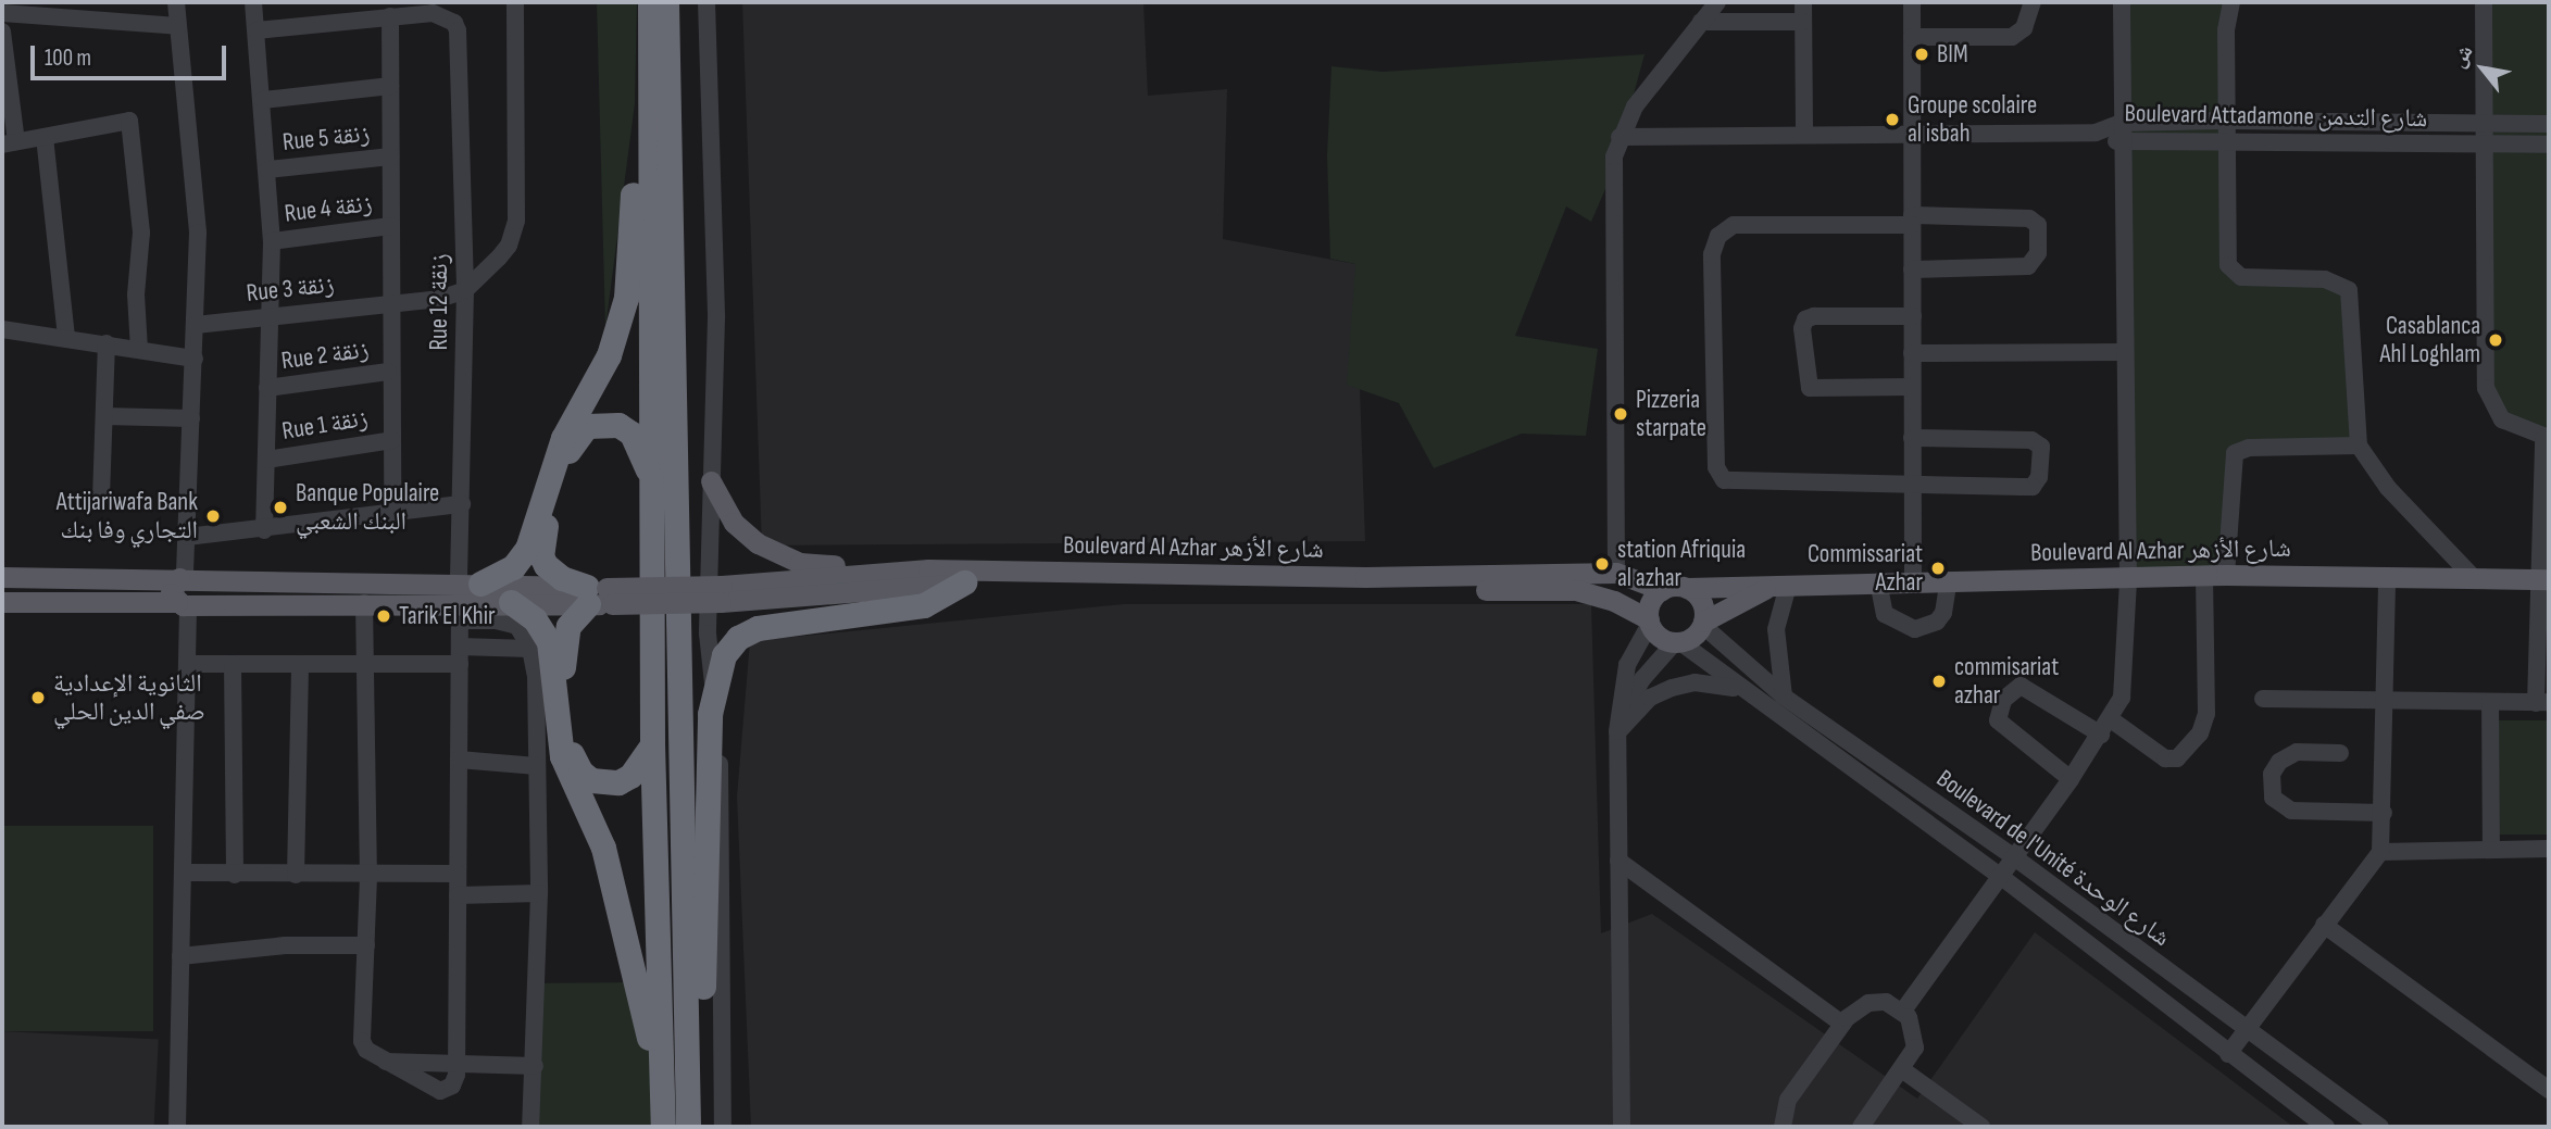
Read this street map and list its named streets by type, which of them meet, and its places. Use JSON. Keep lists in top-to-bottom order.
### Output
{
  "streets": {
    "main road": ["Boulevard Al Azhar شارع الأزهر"],
    "street": [
      "Boulevard Attadamone شارع التدمن",
      "Rue 5 زنقة",
      "Rue 4 زنقة",
      "Rue 3 زنقة",
      "Rue 12 زنقة",
      "Rue 2 زنقة",
      "Rue 1 زنقة",
      "Boulevard de l'Unité شارع الوحدة"
    ]
  },
  "crossings": [
    ["Rue 3 زنقة", "Rue 12 زنقة"],
    ["Boulevard Al Azhar شارع الأزهر", "Boulevard de l'Unité شارع الوحدة"]
  ],
  "places": [
    "BIM",
    "Groupe scolaire al isbah",
    "Casablanca Ahl Loghlam",
    "Pizzeria starpate",
    "Banque Populaire البنك الشعبي",
    "Attijariwafa Bank التجاري وفا بنك",
    "station Afriquia al azhar",
    "Commissariat Azhar",
    "Tarik El Khir",
    "commisariat azhar",
    "الثانوية الإعدادية صفي الدين الحلي"
  ],
  "scale_bar": "100 m",
  "north": "top left"
}
